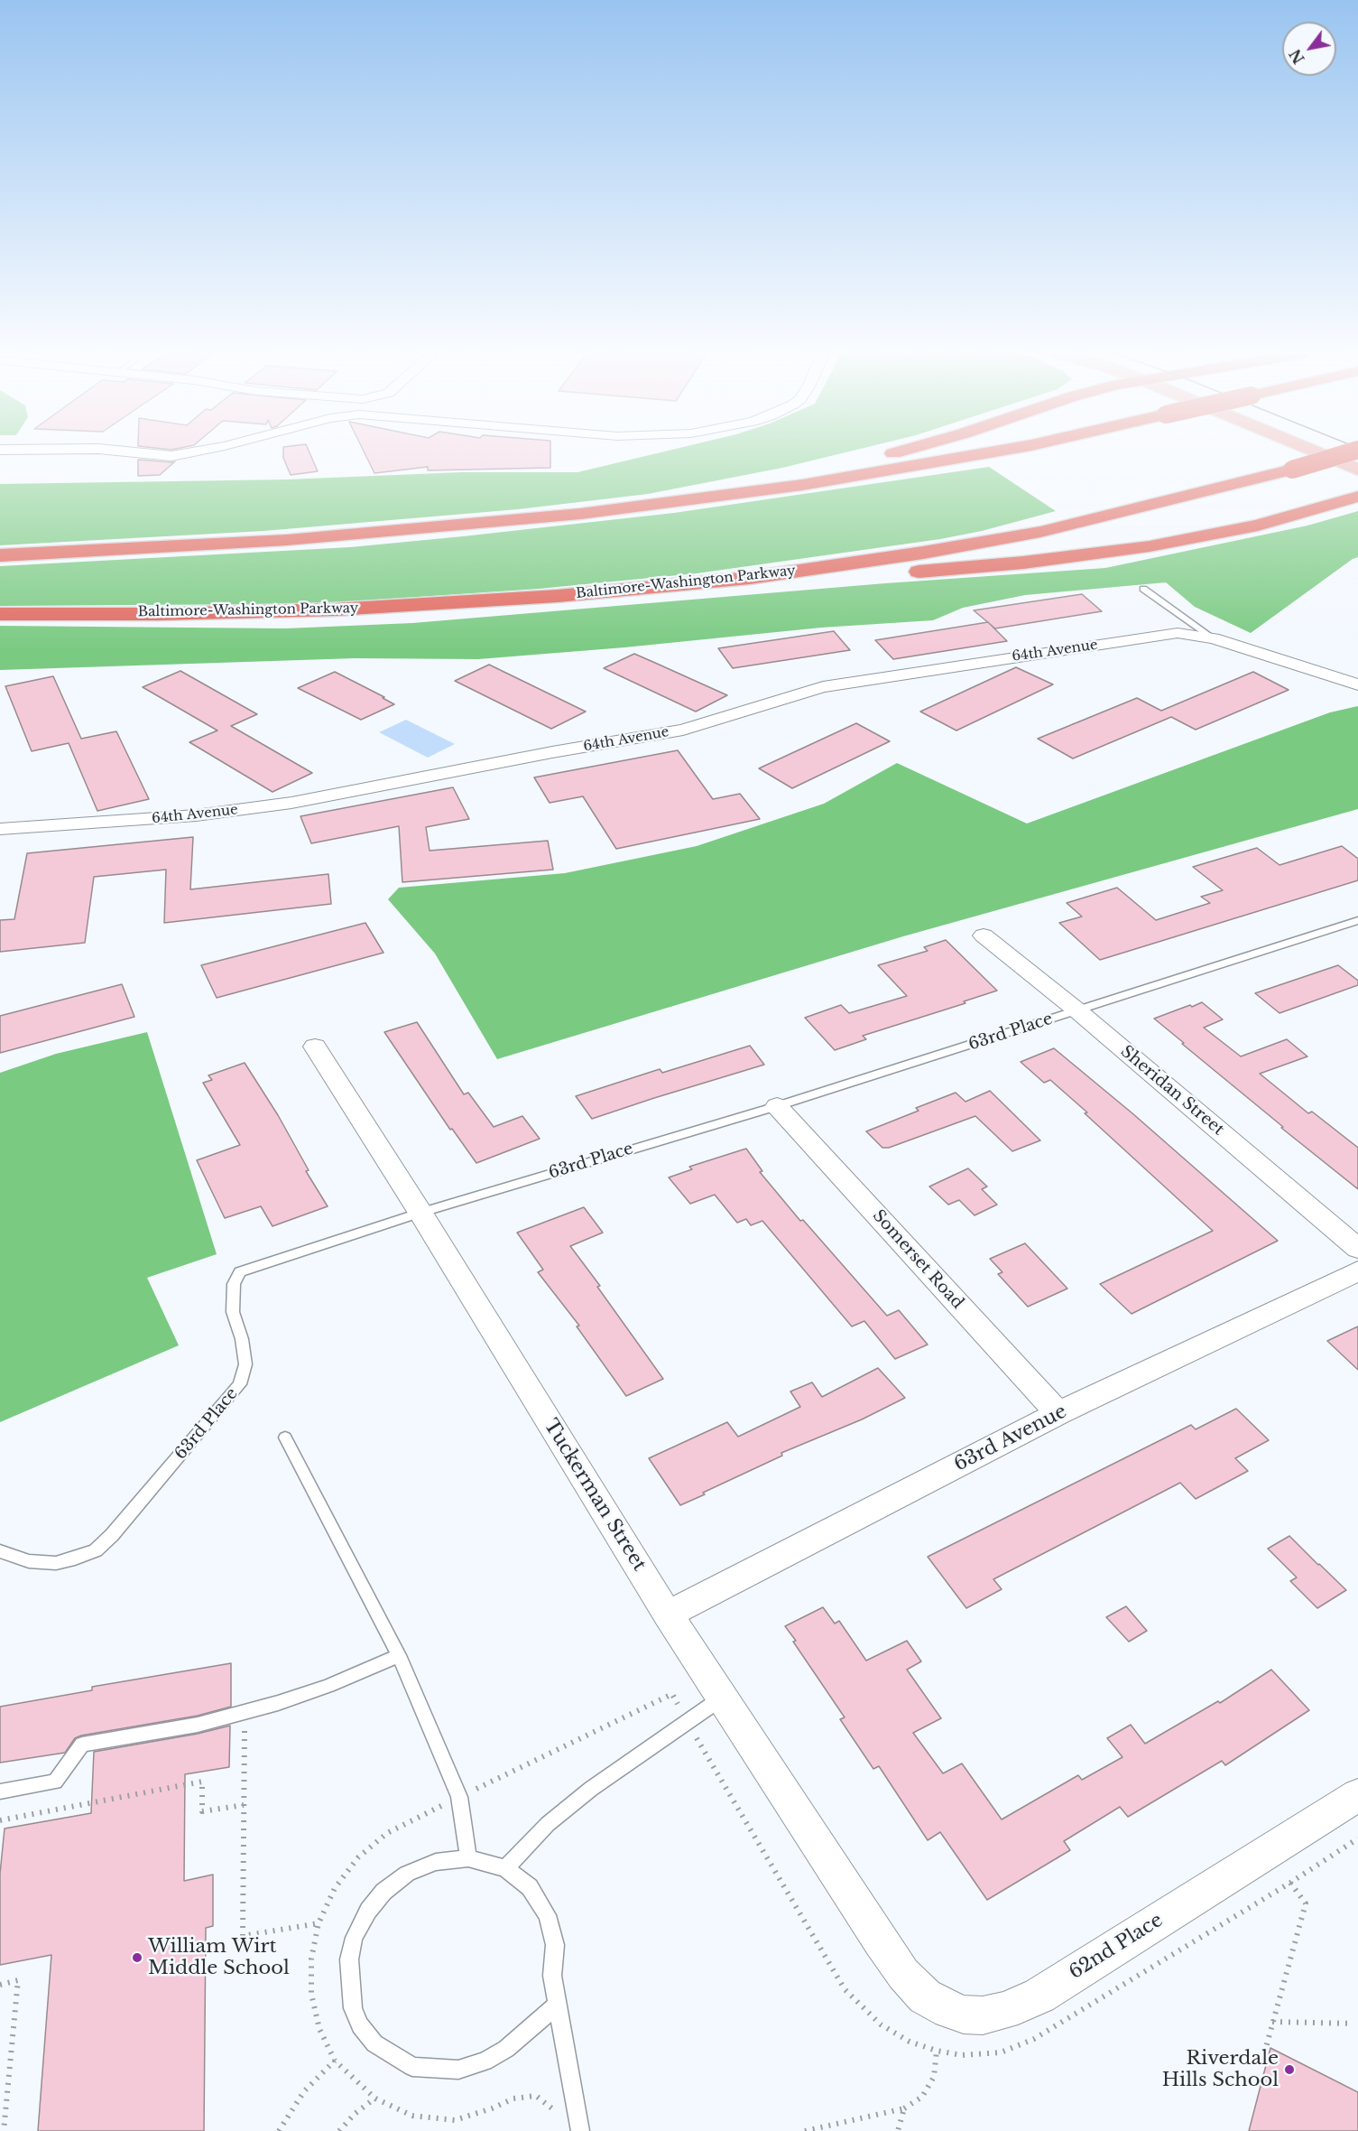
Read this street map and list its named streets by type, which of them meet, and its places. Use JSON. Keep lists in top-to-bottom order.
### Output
{
  "streets": {
    "highway": ["Baltimore-Washington Parkway"],
    "street": [
      "64th Avenue",
      "Sheridan Street",
      "Somerset Road",
      "63rd Avenue",
      "Tuckerman Street",
      "62nd Place"
    ],
    "lane": ["63rd Place"]
  },
  "crossings": [
    ["63rd Place", "Sheridan Street"],
    ["63rd Place", "Somerset Road"],
    ["63rd Place", "Tuckerman Street"],
    ["Somerset Road", "63rd Avenue"],
    ["63rd Avenue", "Tuckerman Street"],
    ["Tuckerman Street", "62nd Place"]
  ],
  "places": ["William Wirt Middle School", "Riverdale Hills School"],
  "north": "bottom left"
}
